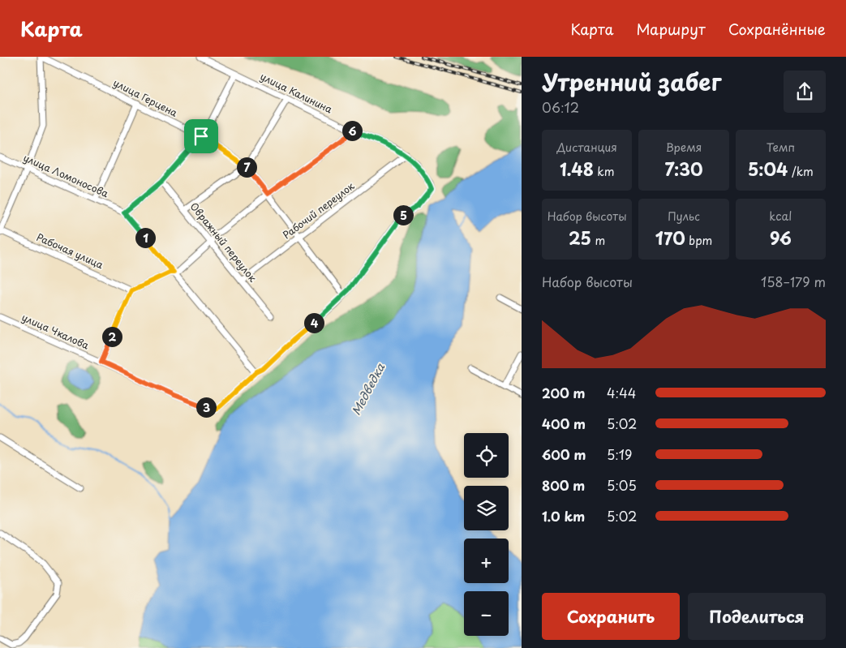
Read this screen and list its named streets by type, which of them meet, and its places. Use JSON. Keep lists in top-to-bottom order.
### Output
{
  "streets": {
    "street": [
      "улица Калинина",
      "улица Герцена",
      "улица Ломоносова",
      "Рабочий переулок",
      "Овражный переулок",
      "Рабочая улица",
      "улица Чкалова"
    ]
  },
  "crossings": [
    ["улица Калинина", "улица Герцена"],
    ["улица Калинина", "Рабочий переулок"],
    ["улица Герцена", "Рабочий переулок"],
    ["Рабочий переулок", "Овражный переулок"]
  ],
  "water": ["Медведка"],
  "page": {
    "header": "Карта",
    "nav": ["Карта", "Маршрут", "Сохранённые"],
    "heading": ["Утренний забег", "06:12"],
    "pins": [
      "6",
      "7",
      "5",
      "1",
      "4",
      "2",
      "3"
    ],
    "stats": [
      ["Дистанция", "1.48 km"],
      ["Время", "7:30"],
      ["Темп", "5:04 /km"],
      ["Набор высоты", "25 m"],
      ["Пульс", "170 bpm"],
      ["kcal", "96"]
    ],
    "chart": ["Набор высоты", "158–179 m"],
    "list": [
      {
        "name": "200 m",
        "note": "4:44"
      },
      {
        "name": "400 m",
        "note": "5:02"
      },
      {
        "name": "600 m",
        "note": "5:19"
      },
      {
        "name": "800 m",
        "note": "5:05"
      },
      {
        "name": "1.0 km",
        "note": "5:02"
      }
    ],
    "map_buttons": ["+", "−"],
    "buttons": ["Сохранить", "Поделиться"]
  }
}
